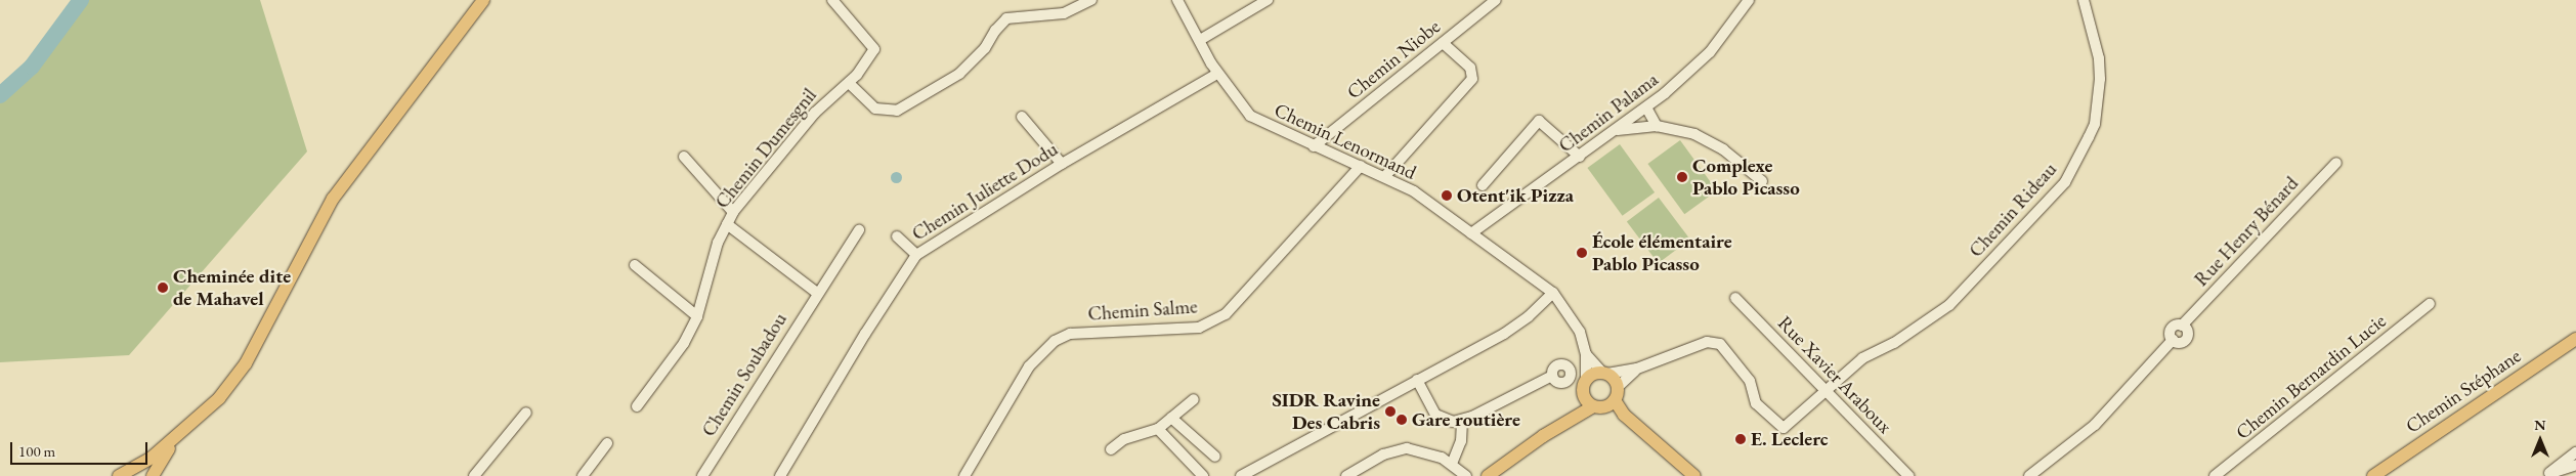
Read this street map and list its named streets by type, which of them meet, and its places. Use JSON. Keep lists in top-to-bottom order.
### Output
{
  "streets": {
    "main road": ["Chemin Stéphane"],
    "street": [
      "Chemin Niobe",
      "Chemin Palama",
      "Chemin Lenormand",
      "Chemin Dumesgnil",
      "Chemin Juliette Dodu",
      "Chemin Rideau",
      "Rue Henry Bénard",
      "Chemin Salme",
      "Chemin Soubadou",
      "Rue Xavier Araboux",
      "Chemin Bernardin Lucie"
    ]
  },
  "crossings": [
    ["Chemin Niobe", "Chemin Lenormand"],
    ["Chemin Palama", "Chemin Lenormand"],
    ["Chemin Lenormand", "Chemin Juliette Dodu"],
    ["Chemin Lenormand", "Chemin Salme"],
    ["Chemin Rideau", "Rue Xavier Araboux"]
  ],
  "places": [
    "Complexe Pablo Picasso",
    "Otent'ik Pizza",
    "École élémentaire Pablo Picasso",
    "Cheminée dite de Mahavel",
    "SIDR Ravine Des Cabris",
    "Gare routière",
    "E. Leclerc"
  ],
  "scale_bar": "100 m",
  "north": "top"
}
